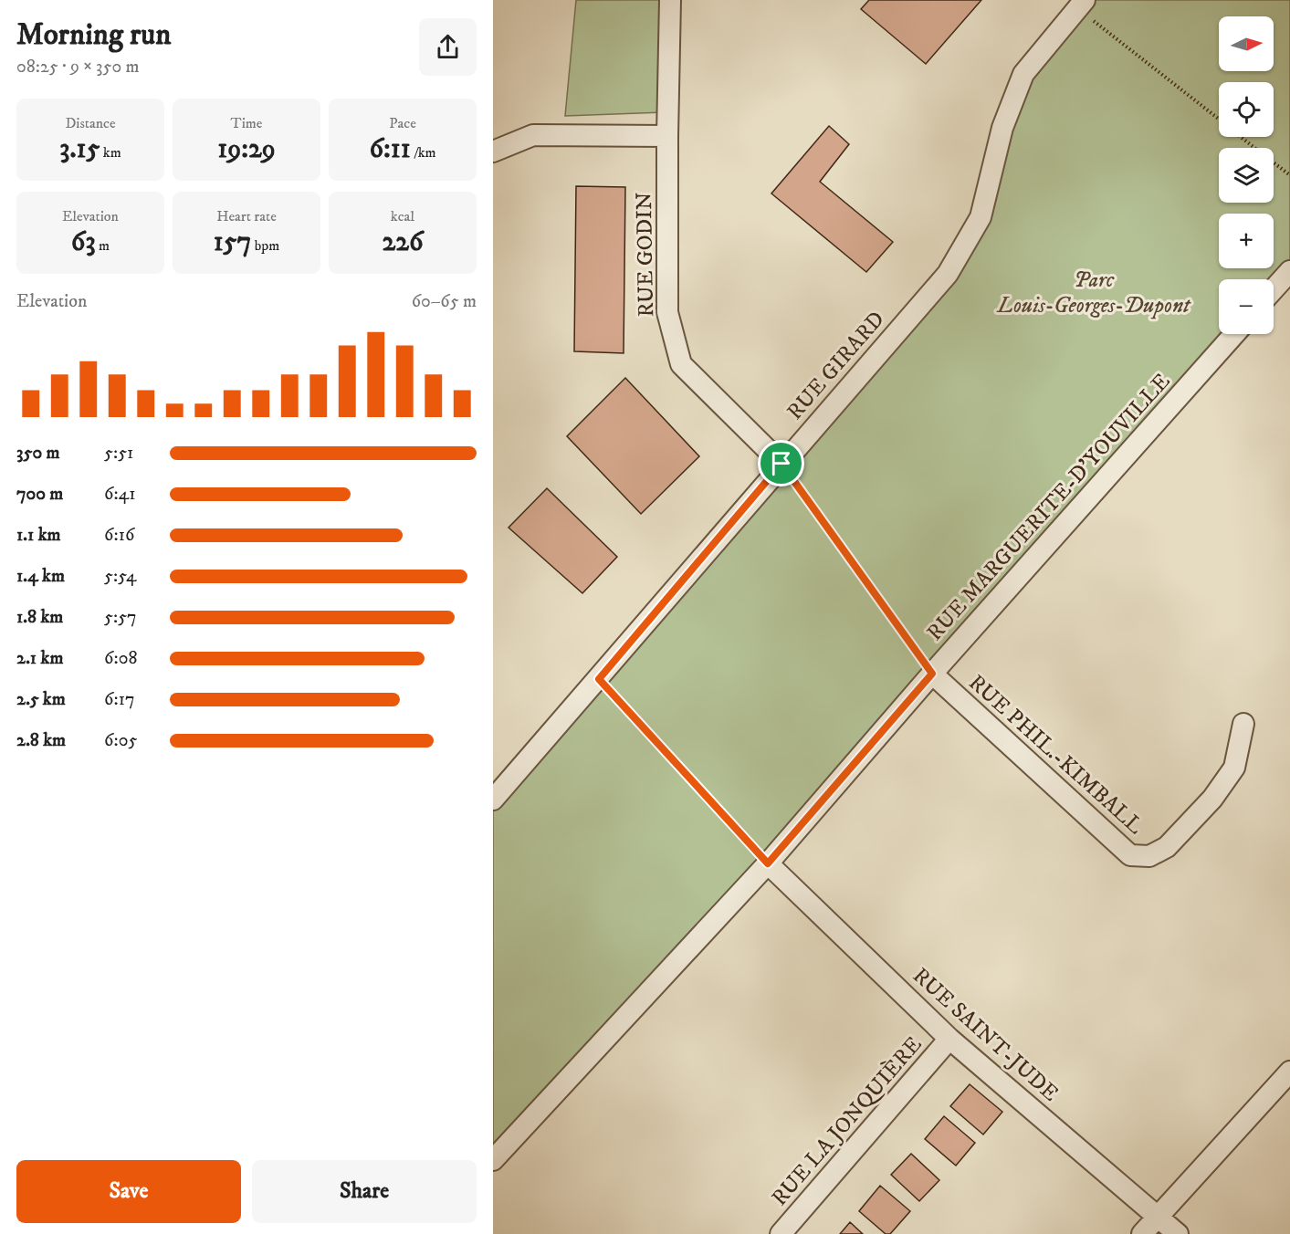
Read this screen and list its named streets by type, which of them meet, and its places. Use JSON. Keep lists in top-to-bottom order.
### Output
{
  "streets": {
    "street": [
      "RUE GODIN",
      "RUE GIRARD",
      "RUE MARGUERITE-D'YOUVILLE",
      "RUE PHIL.-KIMBALL",
      "RUE SAINT-JUDE",
      "RUE LA JONQUIÈRE"
    ]
  },
  "crossings": [
    ["RUE GODIN", "RUE GIRARD"],
    ["RUE MARGUERITE-D'YOUVILLE", "RUE PHIL.-KIMBALL"],
    ["RUE MARGUERITE-D'YOUVILLE", "RUE SAINT-JUDE"],
    ["RUE SAINT-JUDE", "RUE LA JONQUIÈRE"]
  ],
  "parks": ["Parc Louis-Georges-Dupont"],
  "north": "right",
  "page": {
    "heading": ["Morning run", "08:25 · 9 × 350 m"],
    "map_buttons": ["+", "−"],
    "stats": [
      ["Distance", "3.15 km"],
      ["Time", "19:29"],
      ["Pace", "6:11 /km"],
      ["Elevation", "63 m"],
      ["Heart rate", "157 bpm"],
      ["kcal", "226"]
    ],
    "chart": ["Elevation", "60–65 m"],
    "list": [
      {
        "name": "350 m",
        "note": "5:51"
      },
      {
        "name": "700 m",
        "note": "6:41"
      },
      {
        "name": "1.1 km",
        "note": "6:16"
      },
      {
        "name": "1.4 km",
        "note": "5:54"
      },
      {
        "name": "1.8 km",
        "note": "5:57"
      },
      {
        "name": "2.1 km",
        "note": "6:08"
      },
      {
        "name": "2.5 km",
        "note": "6:17"
      },
      {
        "name": "2.8 km",
        "note": "6:05"
      }
    ],
    "buttons": ["Save", "Share"]
  }
}
